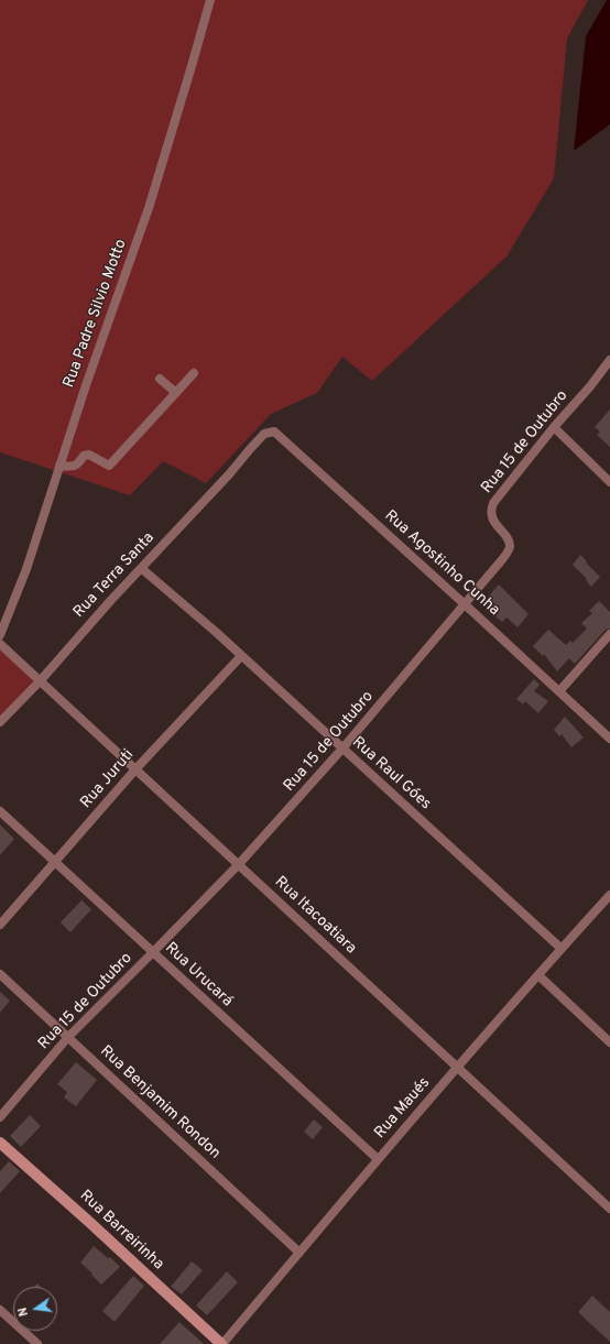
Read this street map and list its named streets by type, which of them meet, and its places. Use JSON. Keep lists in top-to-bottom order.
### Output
{
  "streets": {
    "street": [
      "Rua Padre Silvio Motto",
      "Rua 15 de Outubro",
      "Rua Agostinho Cunha",
      "Rua Terra Santa",
      "Rua Raul Góes",
      "Rua Juruti",
      "Rua Itacoatiara",
      "Rua Urucará",
      "Rua Benjamim Rondon",
      "Rua Maués",
      "Rua Barreirinha"
    ]
  },
  "crossings": [
    ["Rua 15 de Outubro", "Rua Agostinho Cunha"],
    ["Rua 15 de Outubro", "Rua Raul Góes"],
    ["Rua 15 de Outubro", "Rua Itacoatiara"],
    ["Rua 15 de Outubro", "Rua Urucará"],
    ["Rua 15 de Outubro", "Rua Benjamim Rondon"],
    ["Rua Agostinho Cunha", "Rua Terra Santa"],
    ["Rua Terra Santa", "Rua Raul Góes"],
    ["Rua Terra Santa", "Rua Itacoatiara"],
    ["Rua Raul Góes", "Rua Juruti"],
    ["Rua Raul Góes", "Rua Maués"],
    ["Rua Juruti", "Rua Itacoatiara"],
    ["Rua Juruti", "Rua Urucará"],
    ["Rua Itacoatiara", "Rua Maués"],
    ["Rua Urucará", "Rua Maués"],
    ["Rua Benjamim Rondon", "Rua Maués"],
    ["Rua Maués", "Rua Barreirinha"]
  ],
  "north": "left"
}
